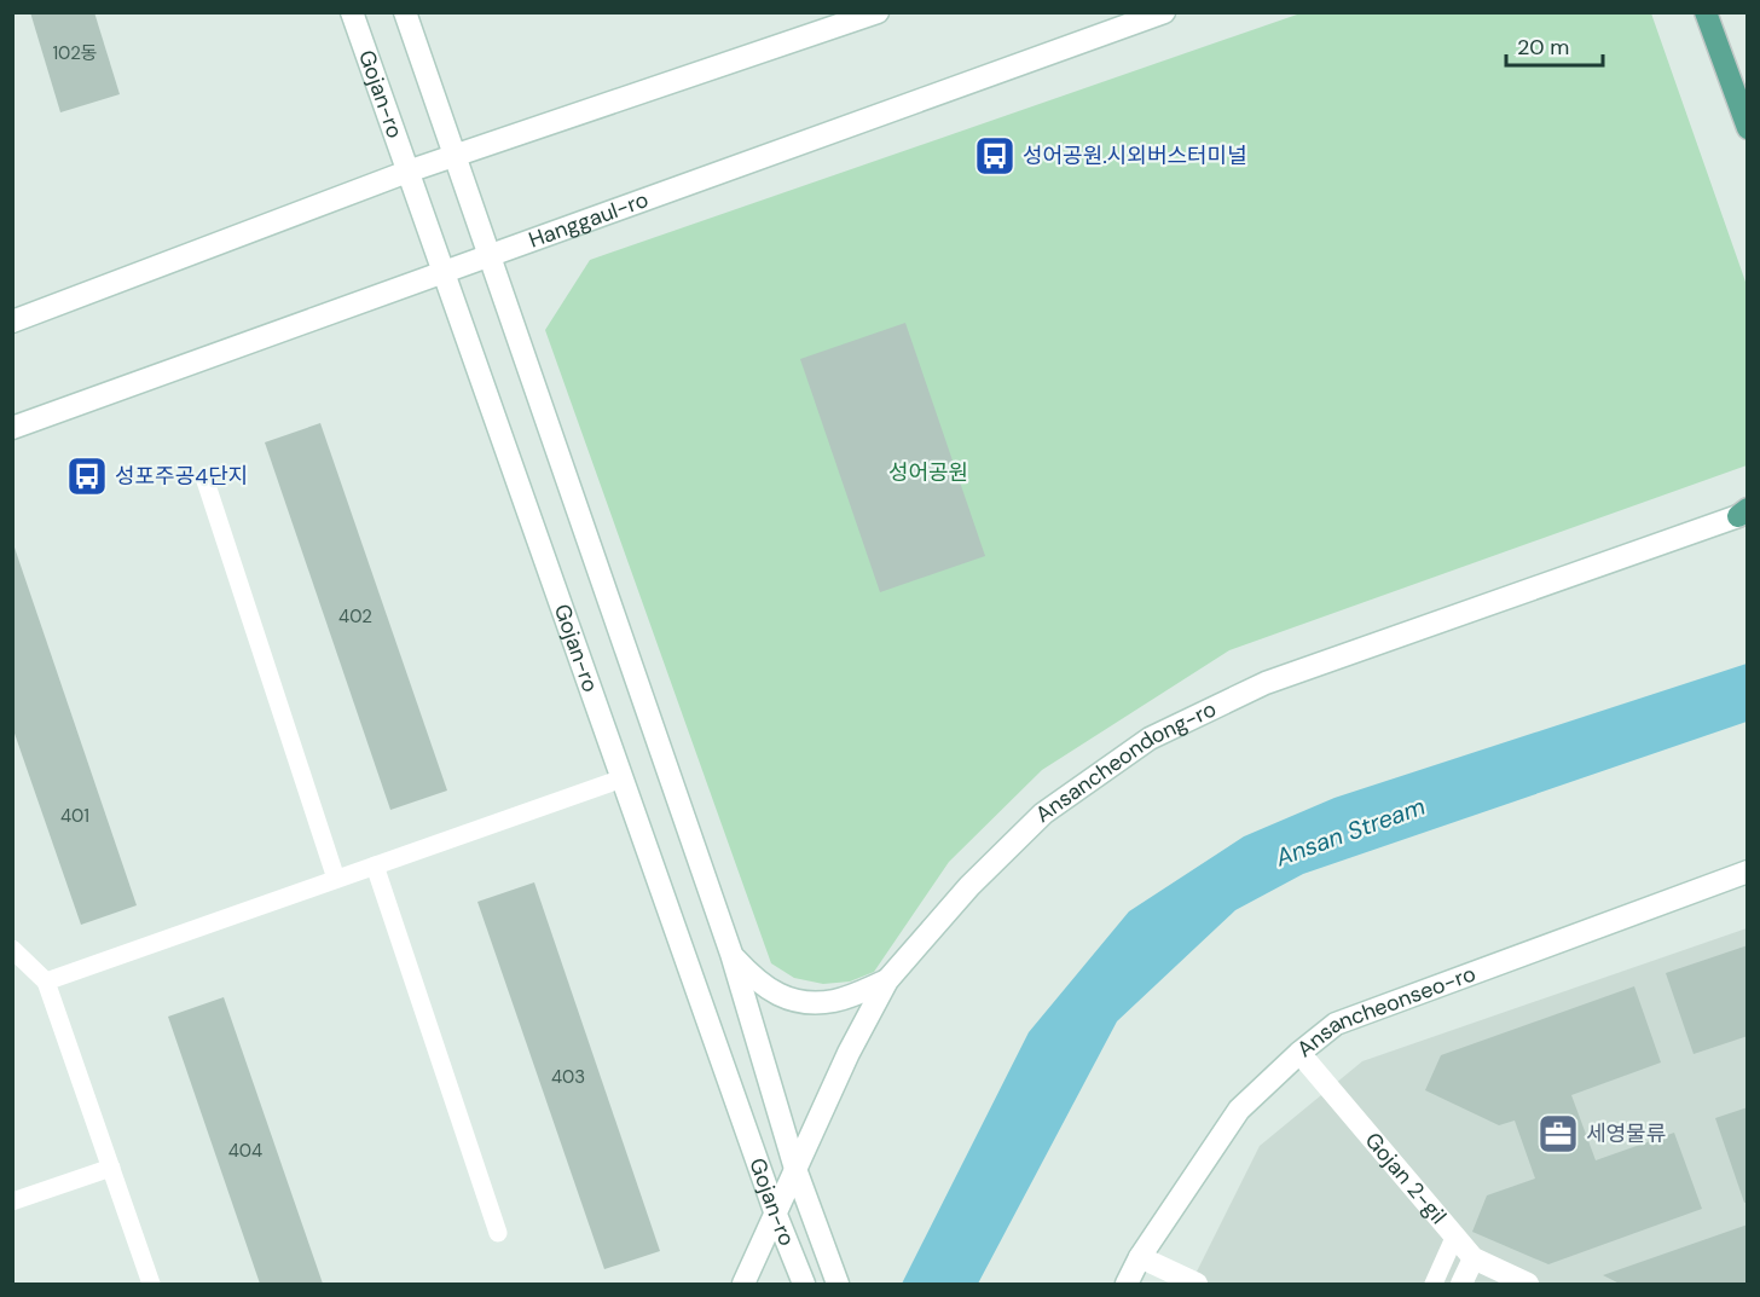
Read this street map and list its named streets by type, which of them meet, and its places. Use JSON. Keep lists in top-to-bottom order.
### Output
{
  "streets": {
    "street": [
      "Gojan-ro",
      "Hanggaul-ro",
      "Ansancheondong-ro",
      "Ansancheonseo-ro",
      "Gojan 2-gil"
    ]
  },
  "crossings": [
    ["Gojan-ro", "Hanggaul-ro"],
    ["Gojan-ro", "Ansancheondong-ro"],
    ["Ansancheonseo-ro", "Gojan 2-gil"]
  ],
  "water": ["Ansan Stream"],
  "parks": ["성어공원"],
  "places": {
    "bus stop": ["성어공원.시외버스터미널", "성포주공4단지"],
    "office": ["세영물류"]
  },
  "house_numbers": [
    "102동",
    "402",
    "401",
    "403",
    "404"
  ],
  "scale_bar": "20 m"
}
